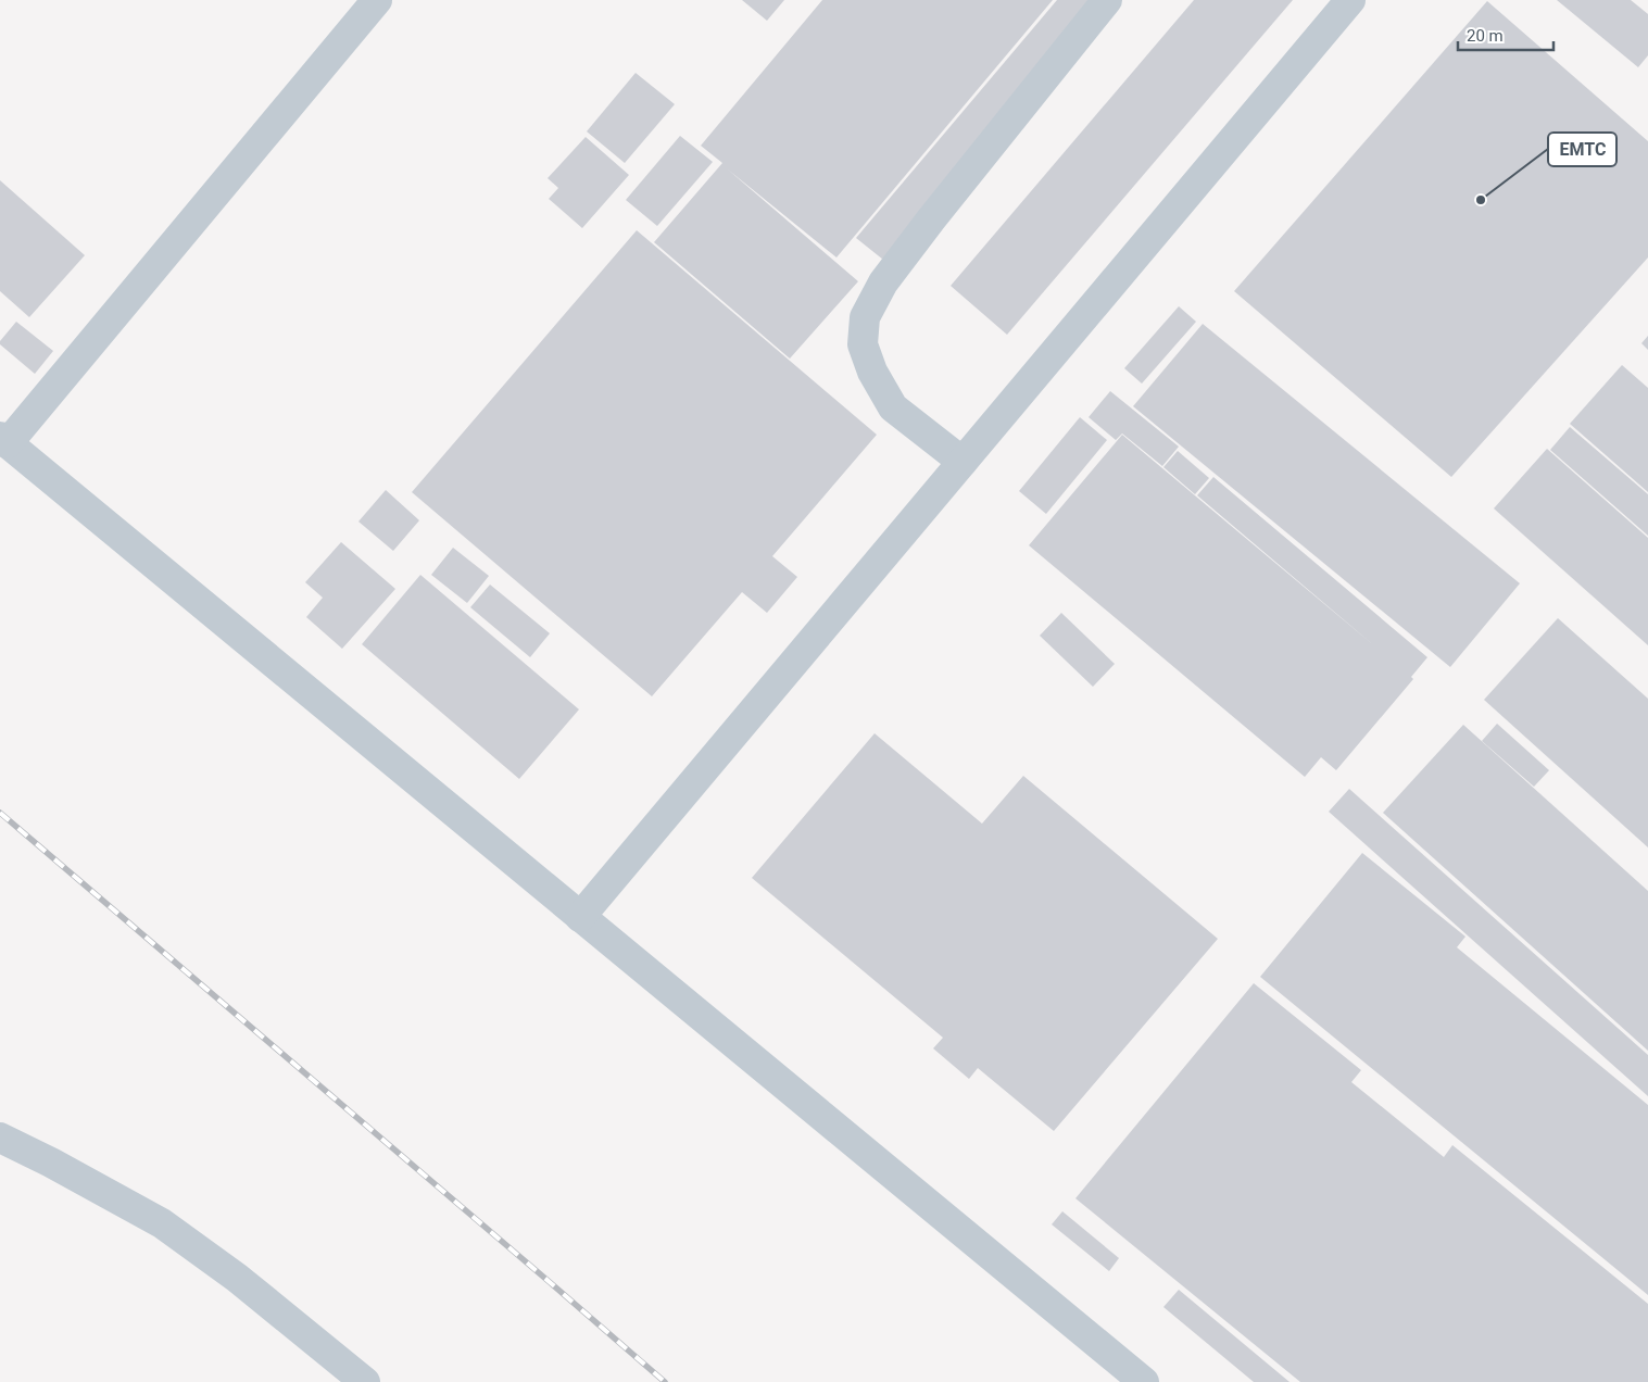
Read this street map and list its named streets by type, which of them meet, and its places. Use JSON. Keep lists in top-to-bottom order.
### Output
{
  "places": ["EMTC"],
  "scale_bar": "20 m"
}
